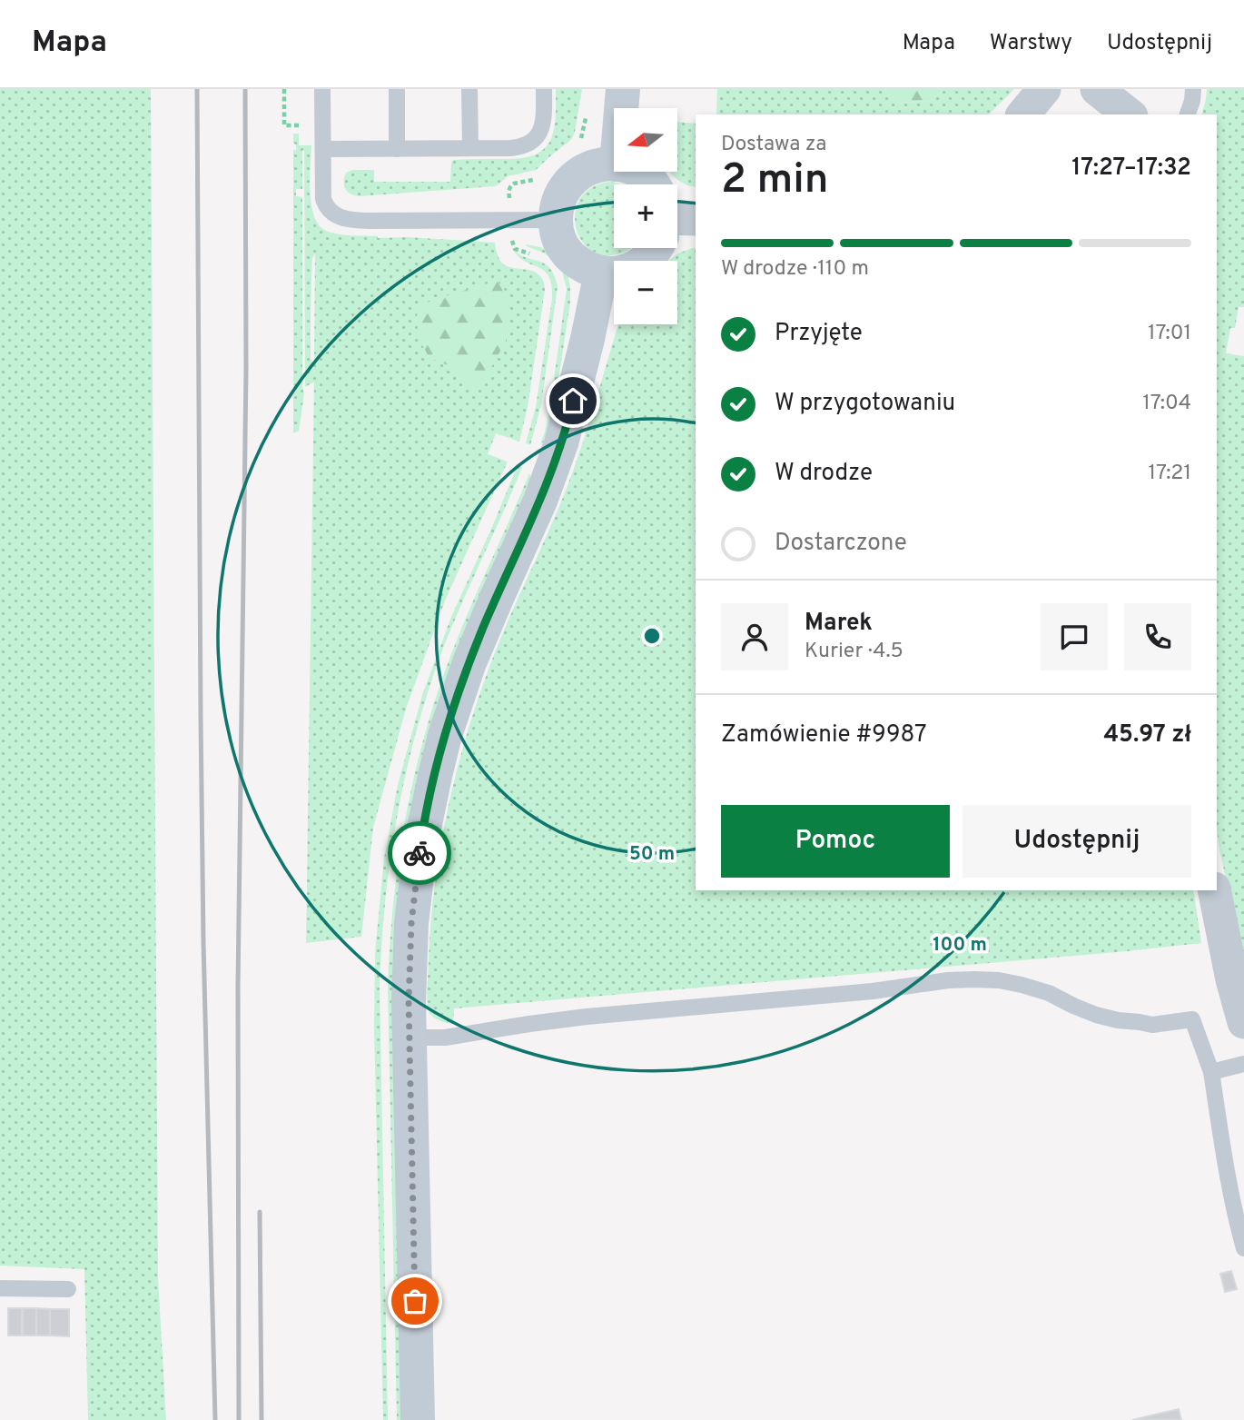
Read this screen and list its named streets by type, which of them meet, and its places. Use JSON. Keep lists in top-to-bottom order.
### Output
{
  "north": "left",
  "page": {
    "header": "Mapa",
    "nav": ["Mapa", "Warstwy", "Udostępnij"],
    "map_buttons": ["+", "−"],
    "heading": ["2 min", "Dostawa za", "17:27–17:32"],
    "panel": [
      "Marek",
      "Kurier · 4.5",
      "Zamówienie #9987",
      "45.97 zł"
    ],
    "bar": "W drodze · 110 m",
    "list": [
      ["Przyjęte", "17:01"],
      ["W przygotowaniu", "17:04"],
      ["W drodze", "17:21"],
      "Dostarczone"
    ],
    "buttons": ["Pomoc", "Udostępnij"]
  },
  "rings": ["50 m", "100 m"]
}
